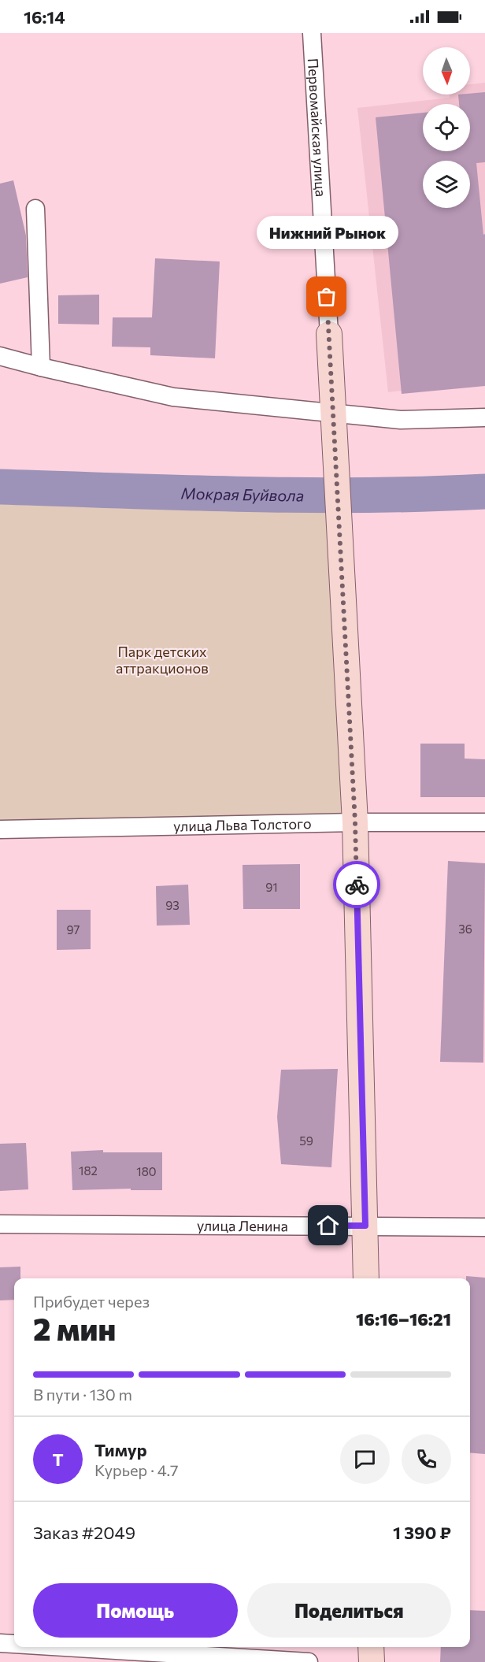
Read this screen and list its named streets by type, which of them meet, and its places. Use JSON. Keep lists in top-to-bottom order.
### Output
{
  "streets": {
    "street": ["Первомайская улица", "улица Льва Толстого", "улица Ленина"]
  },
  "water": ["Мокрая Буйвола"],
  "parks": ["Парк детских аттракционов"],
  "places": ["Нижний Рынок"],
  "house_numbers": [
    "91",
    "93",
    "36",
    "97",
    "59",
    "182",
    "180"
  ],
  "north": "bottom",
  "page": {
    "status": "16:14",
    "bubble": "Нижний Рынок",
    "heading": ["2 мин", "Прибудет через", "16:16–16:21"],
    "panel": [
      "Тимур",
      "Курьер · 4.7",
      "Заказ #2049",
      "1 390 ₽"
    ],
    "bar": "В пути · 130 m",
    "round": "Т",
    "buttons": ["Помощь", "Поделиться"]
  }
}
